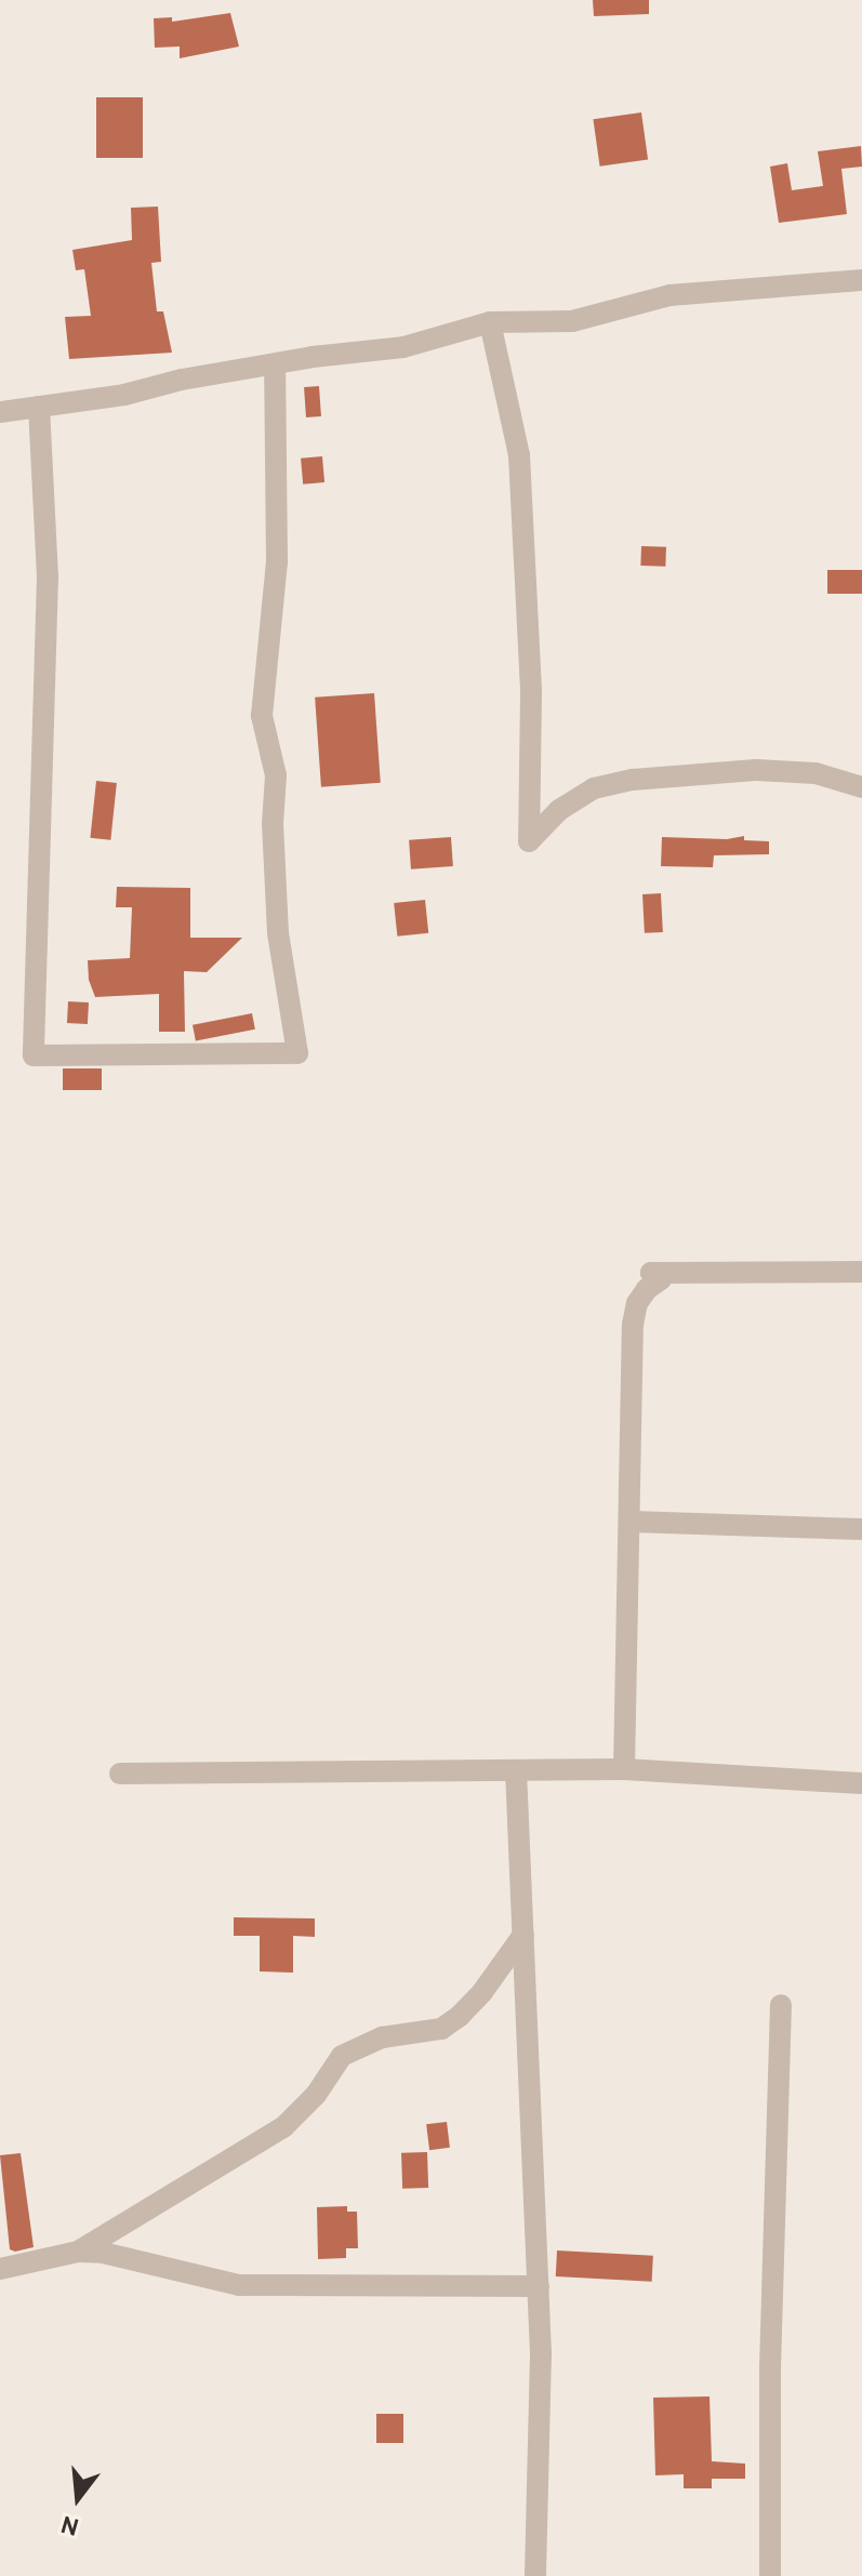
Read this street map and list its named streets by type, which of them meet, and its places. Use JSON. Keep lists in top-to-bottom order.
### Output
{
  "north": "bottom"
}
